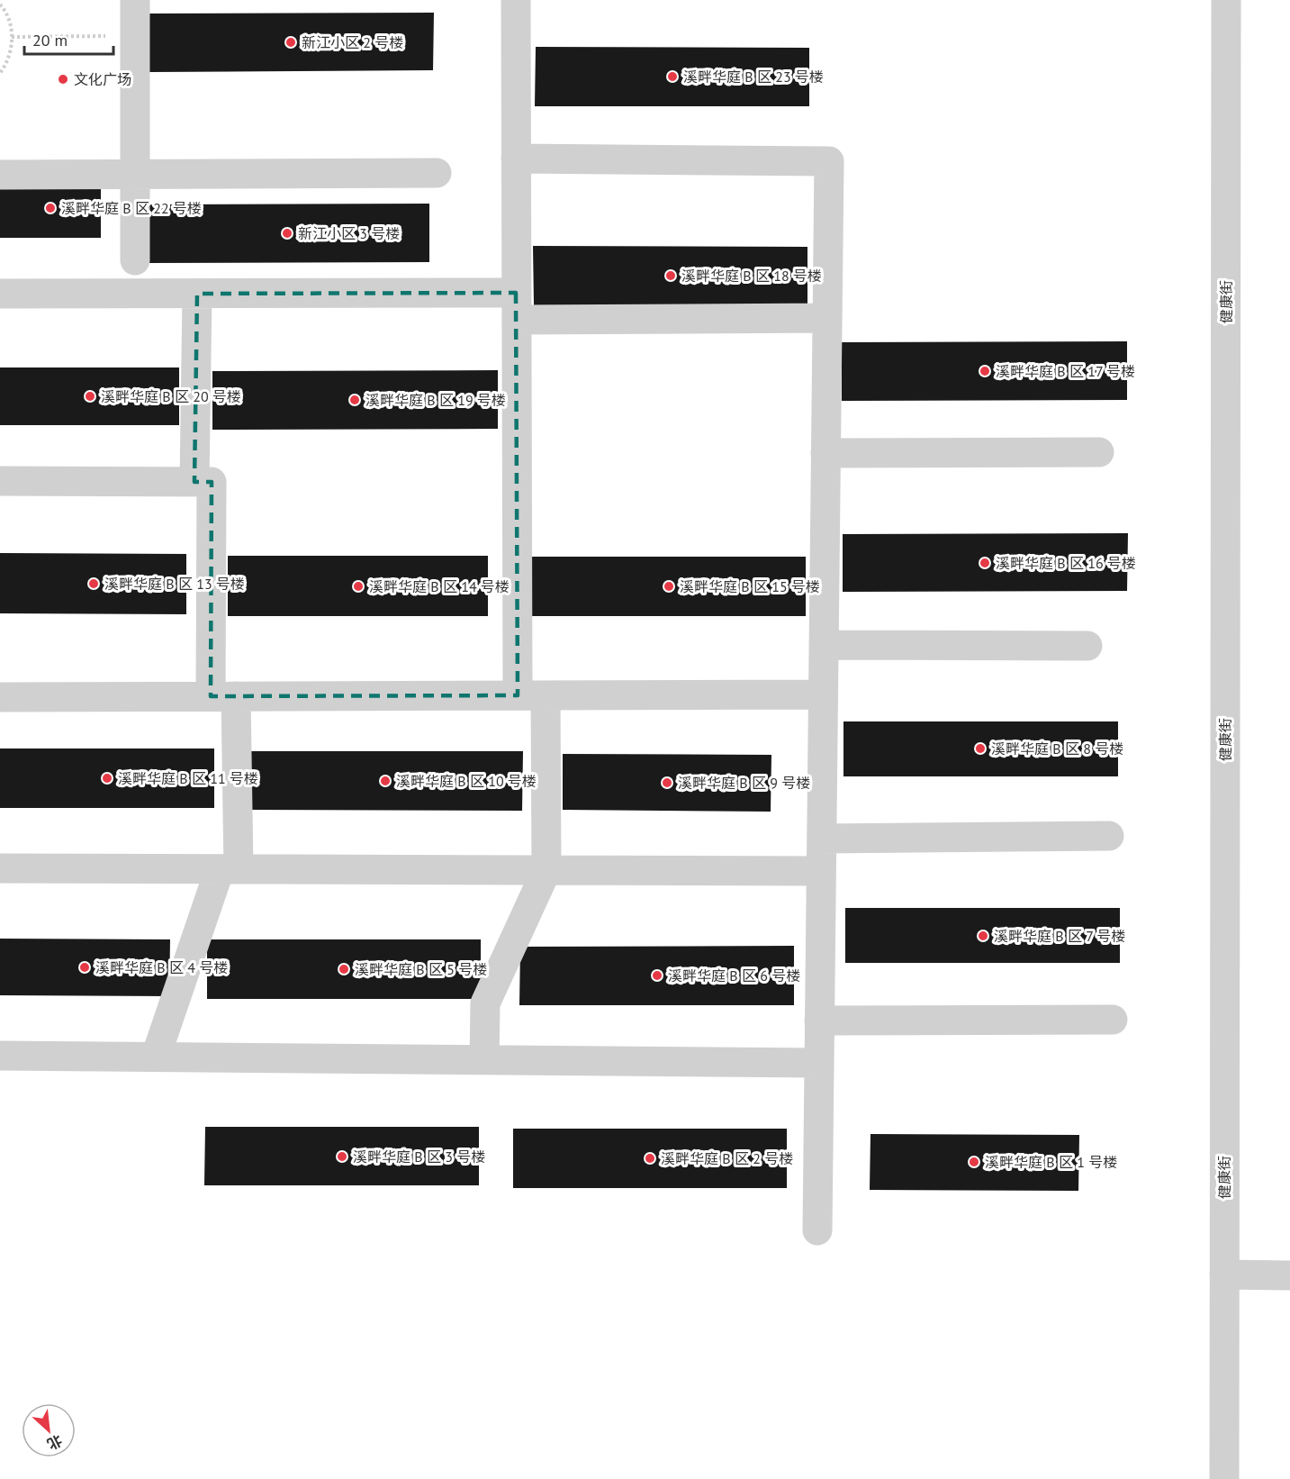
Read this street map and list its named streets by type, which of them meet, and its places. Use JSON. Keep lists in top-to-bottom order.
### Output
{
  "streets": {
    "street": ["健康街"]
  },
  "places": [
    "新江小区 2 号楼",
    "溪畔华庭 B 区 23 号楼",
    "文化广场",
    "溪畔华庭 B 区 22 号楼",
    "新江小区 3 号楼",
    "溪畔华庭 B 区 18 号楼",
    "溪畔华庭 B 区 17 号楼",
    "溪畔华庭 B 区 20 号楼",
    "溪畔华庭 B 区 19 号楼",
    "溪畔华庭 B 区 16 号楼",
    "溪畔华庭 B 区 13 号楼",
    "溪畔华庭 B 区 14 号楼",
    "溪畔华庭 B 区 15 号楼",
    "溪畔华庭 B 区 8 号楼",
    "溪畔华庭 B 区 11 号楼",
    "溪畔华庭 B 区 10 号楼",
    "溪畔华庭 B 区 9 号楼",
    "溪畔华庭 B 区 7 号楼",
    "溪畔华庭 B 区 4 号楼",
    "溪畔华庭 B 区 5 号楼",
    "溪畔华庭 B 区 6 号楼",
    "溪畔华庭 B 区 3 号楼",
    "溪畔华庭 B 区 2 号楼",
    "溪畔华庭 B 区 1 号楼"
  ],
  "scale_bar": "20 m",
  "north": "bottom right"
}
